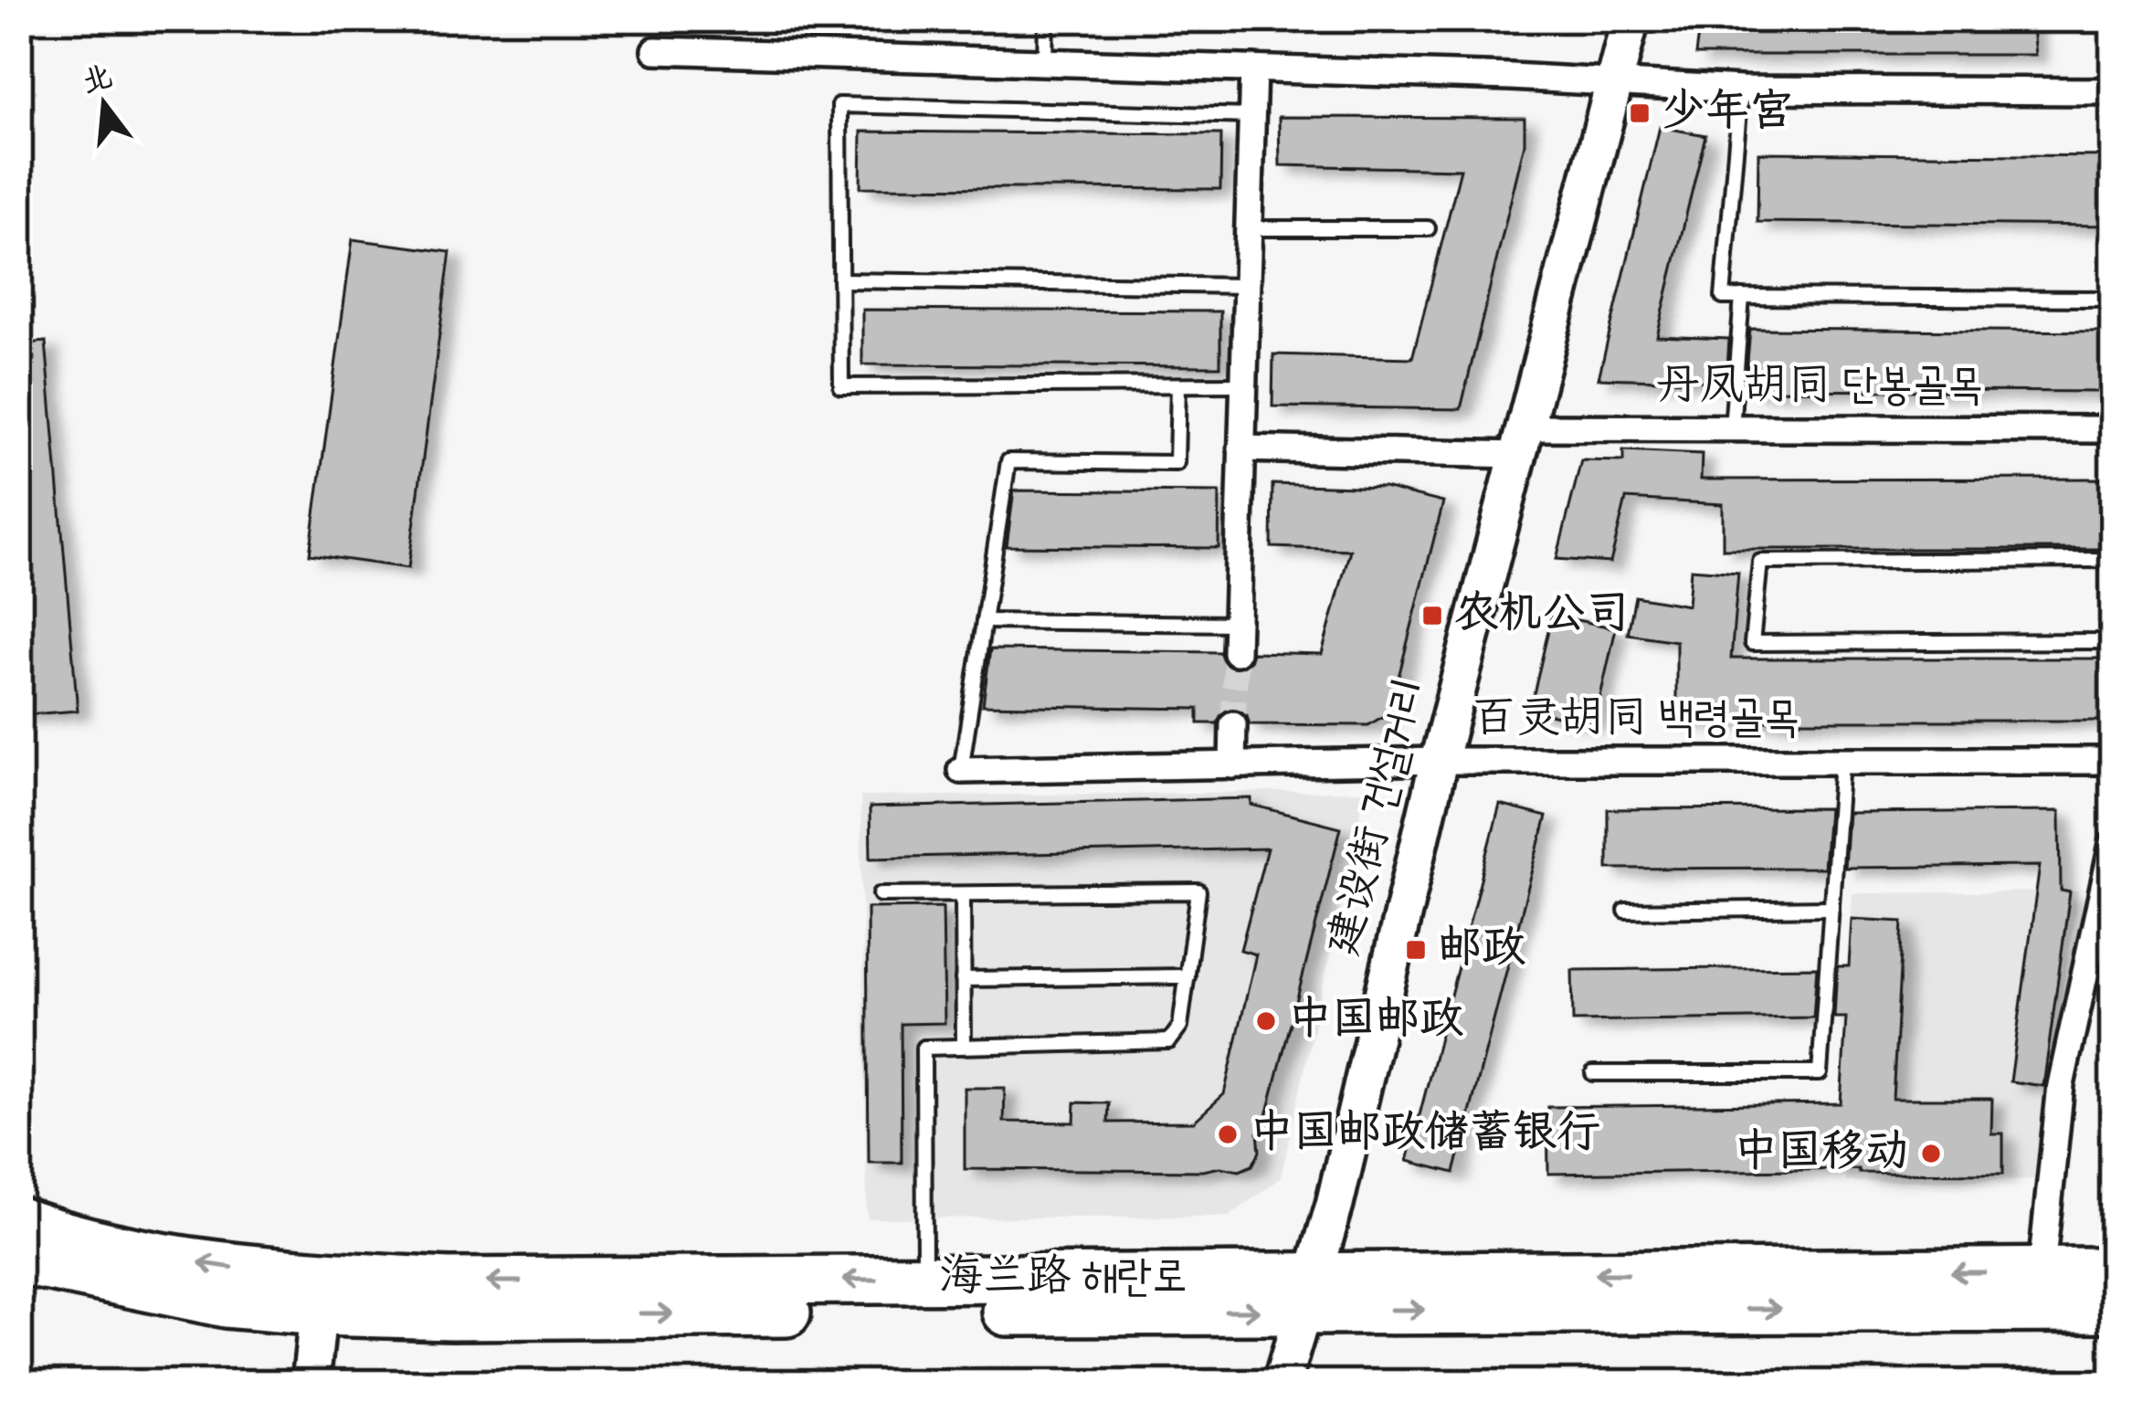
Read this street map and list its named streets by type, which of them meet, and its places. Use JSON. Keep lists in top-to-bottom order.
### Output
{
  "streets": {
    "highway": ["海兰路 해란로"],
    "street": ["丹凤胡同 단봉골목", "百灵胡同 백령골목", "建设街 건설거리"]
  },
  "crossings": [
    ["丹凤胡同 단봉골목", "建设街 건설거리"],
    ["百灵胡同 백령골목", "建设街 건설거리"],
    ["建设街 건설거리", "海兰路 해란로"]
  ],
  "places": {
    "transit": ["少年宫", "农机公司", "邮政"],
    "other": ["中国邮政", "中国邮政储蓄银行", "中国移动"]
  },
  "north": "top"
}
